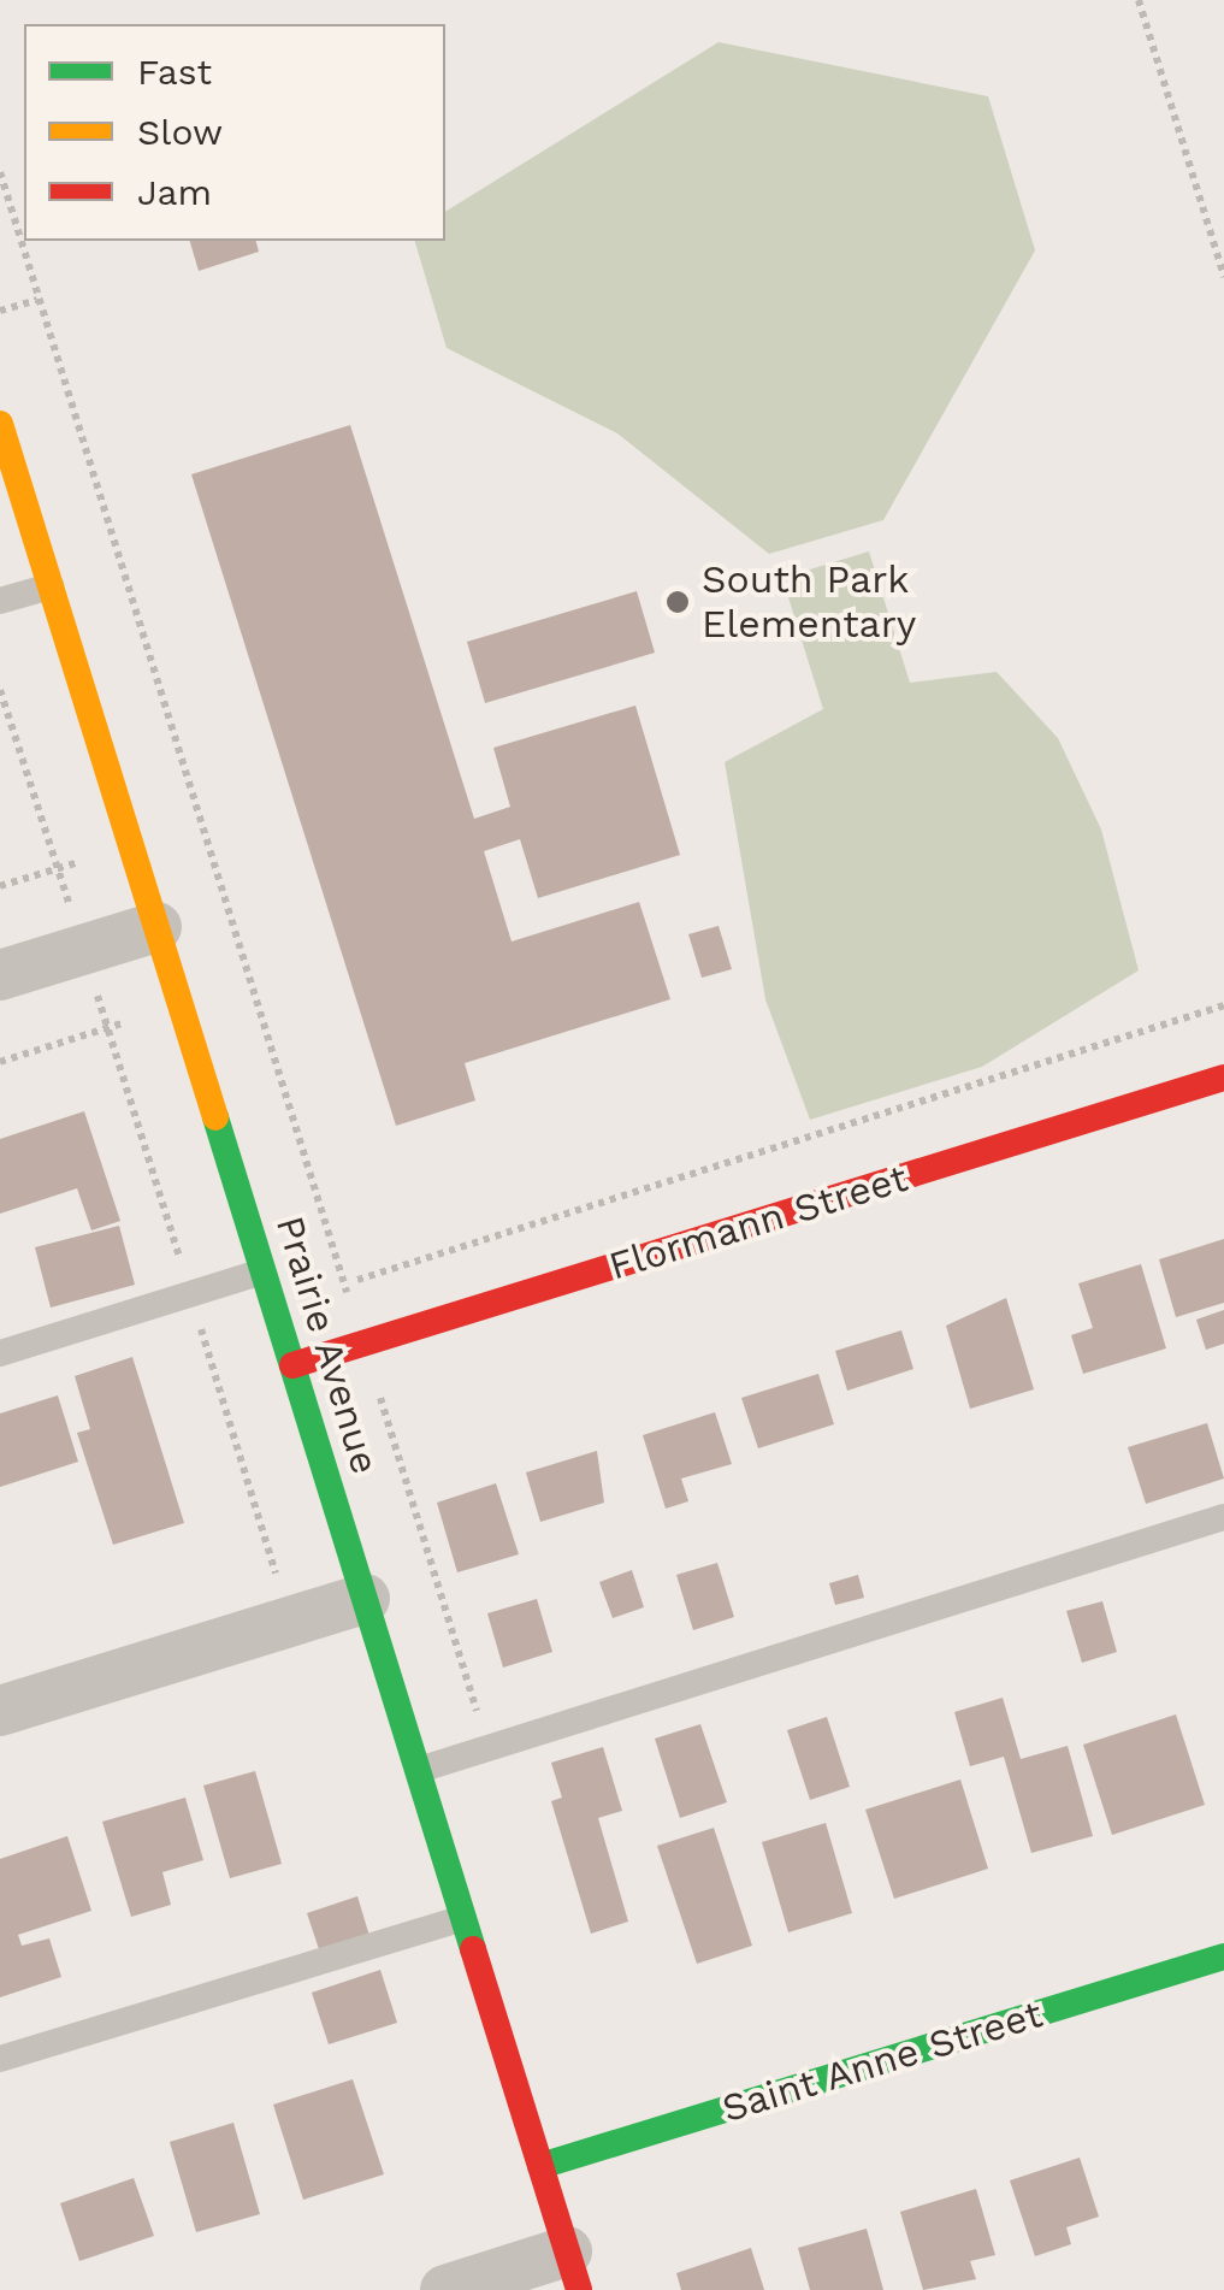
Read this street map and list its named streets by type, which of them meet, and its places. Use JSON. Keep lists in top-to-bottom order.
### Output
{
  "streets": {
    "street": ["Flormann Street", "Prairie Avenue", "Saint Anne Street"]
  },
  "crossings": [
    ["Flormann Street", "Prairie Avenue"],
    ["Prairie Avenue", "Saint Anne Street"]
  ],
  "places": ["South Park Elementary"],
  "legend": ["Fast", "Slow", "Jam"]
}
